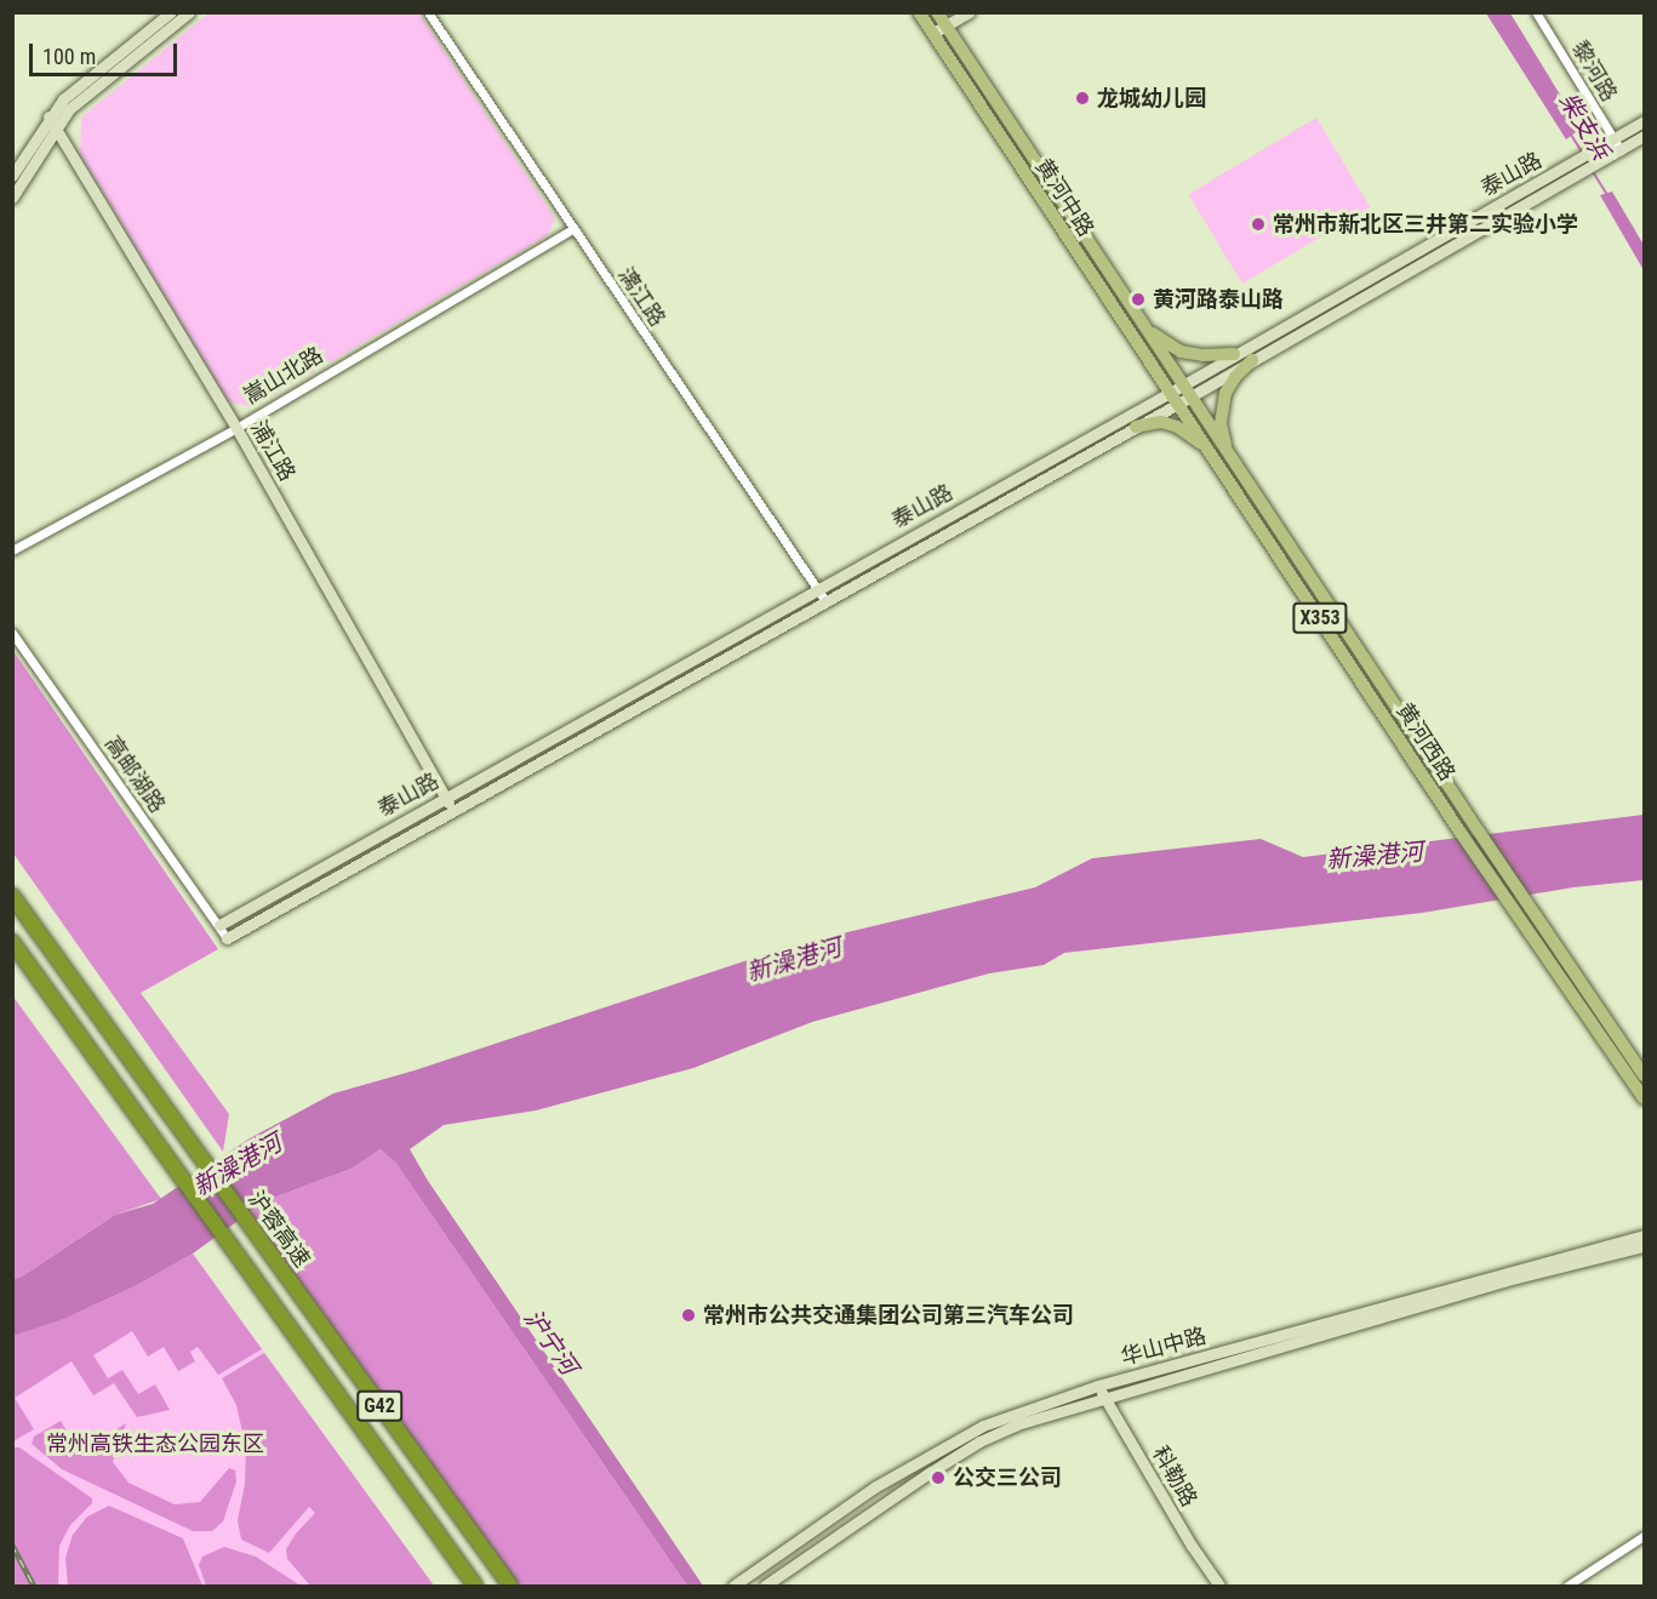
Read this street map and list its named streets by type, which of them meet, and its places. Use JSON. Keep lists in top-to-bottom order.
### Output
{
  "streets": {
    "highway": ["沪蓉高速", "G42"],
    "main road": [
      "泰山路",
      "黄河中路",
      "浦江路",
      "X353",
      "黄河西路",
      "华山中路",
      "科勒路"
    ],
    "street": [
      "黎河路",
      "漓江路",
      "嵩山北路",
      "高邮湖路"
    ]
  },
  "crossings": [
    ["黎河路", "泰山路"],
    ["泰山路", "黄河中路"],
    ["泰山路", "漓江路"],
    ["泰山路", "浦江路"],
    ["泰山路", "黄河西路"],
    ["泰山路", "高邮湖路"],
    ["黄河中路", "黄河西路"],
    ["漓江路", "嵩山北路"],
    ["嵩山北路", "浦江路"],
    ["华山中路", "科勒路"]
  ],
  "water": ["柴支浜", "新澡港河", "沪宁河"],
  "parks": ["常州高铁生态公园东区"],
  "places": [
    "龙城幼儿园",
    "常州市新北区三井第二实验小学",
    "黄河路泰山路",
    "常州市公共交通集团公司第三汽车公司",
    "公交三公司"
  ],
  "scale_bar": "100 m"
}
